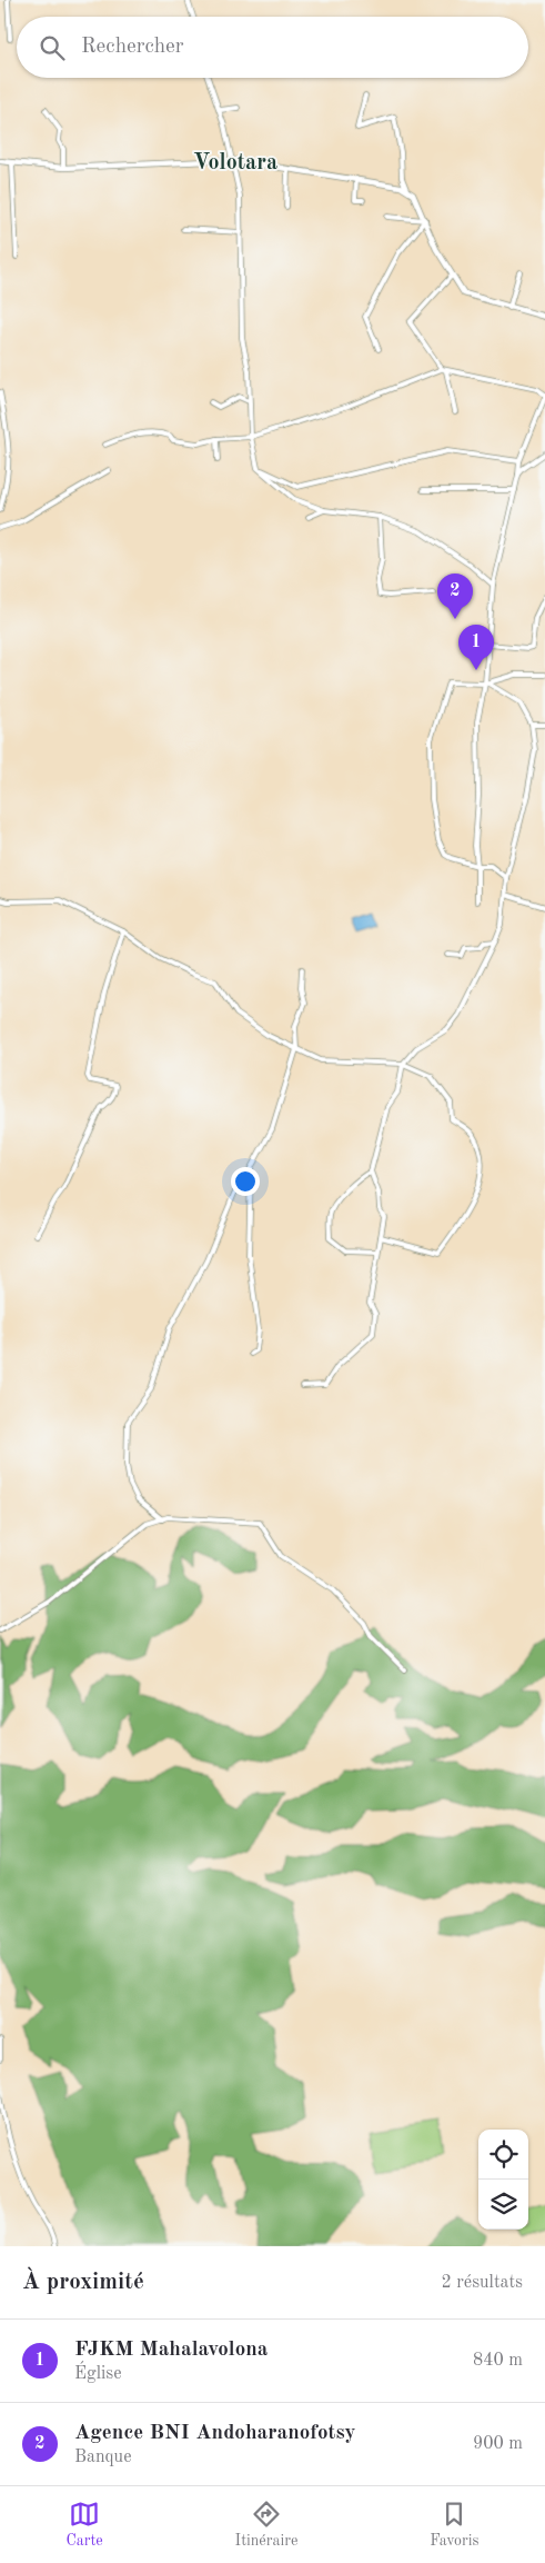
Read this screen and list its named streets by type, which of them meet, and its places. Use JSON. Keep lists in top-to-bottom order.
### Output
{
  "districts": ["Volotara"],
  "page": {
    "search": "Rechercher",
    "pins": ["2", "1"],
    "heading": ["À proximité", "2 résultats"],
    "list": [
      {
        "mark": "1",
        "name": "FJKM Mahalavolona",
        "note": "Église",
        "value": "840 m"
      },
      {
        "mark": "2",
        "name": "Agence BNI Andoharanofotsy",
        "note": "Banque",
        "value": "900 m"
      }
    ],
    "nav": ["Carte", "Itinéraire", "Favoris"]
  }
}
